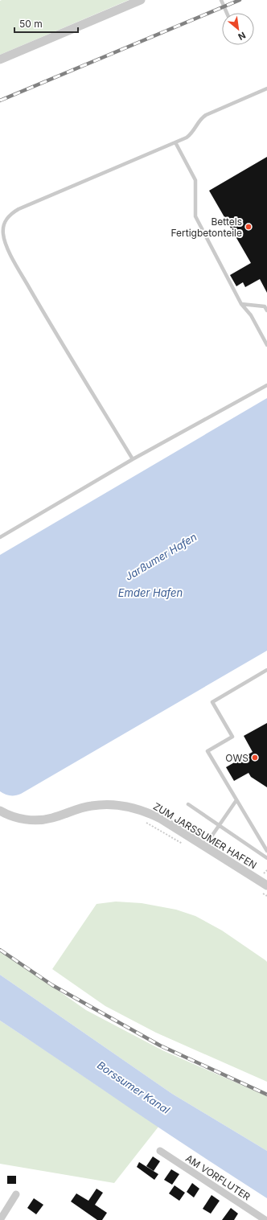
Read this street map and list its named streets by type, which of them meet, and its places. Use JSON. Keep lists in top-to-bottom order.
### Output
{
  "streets": {
    "street": ["ZUM JARSSUMER HAFEN", "AM VORFLUTER"]
  },
  "water": ["Jarßumer Hafen", "Emder Hafen", "Borssumer Kanal"],
  "places": ["Bettels Fertigbetonteile", "OWS"],
  "scale_bar": "50 m",
  "north": "bottom right"
}
